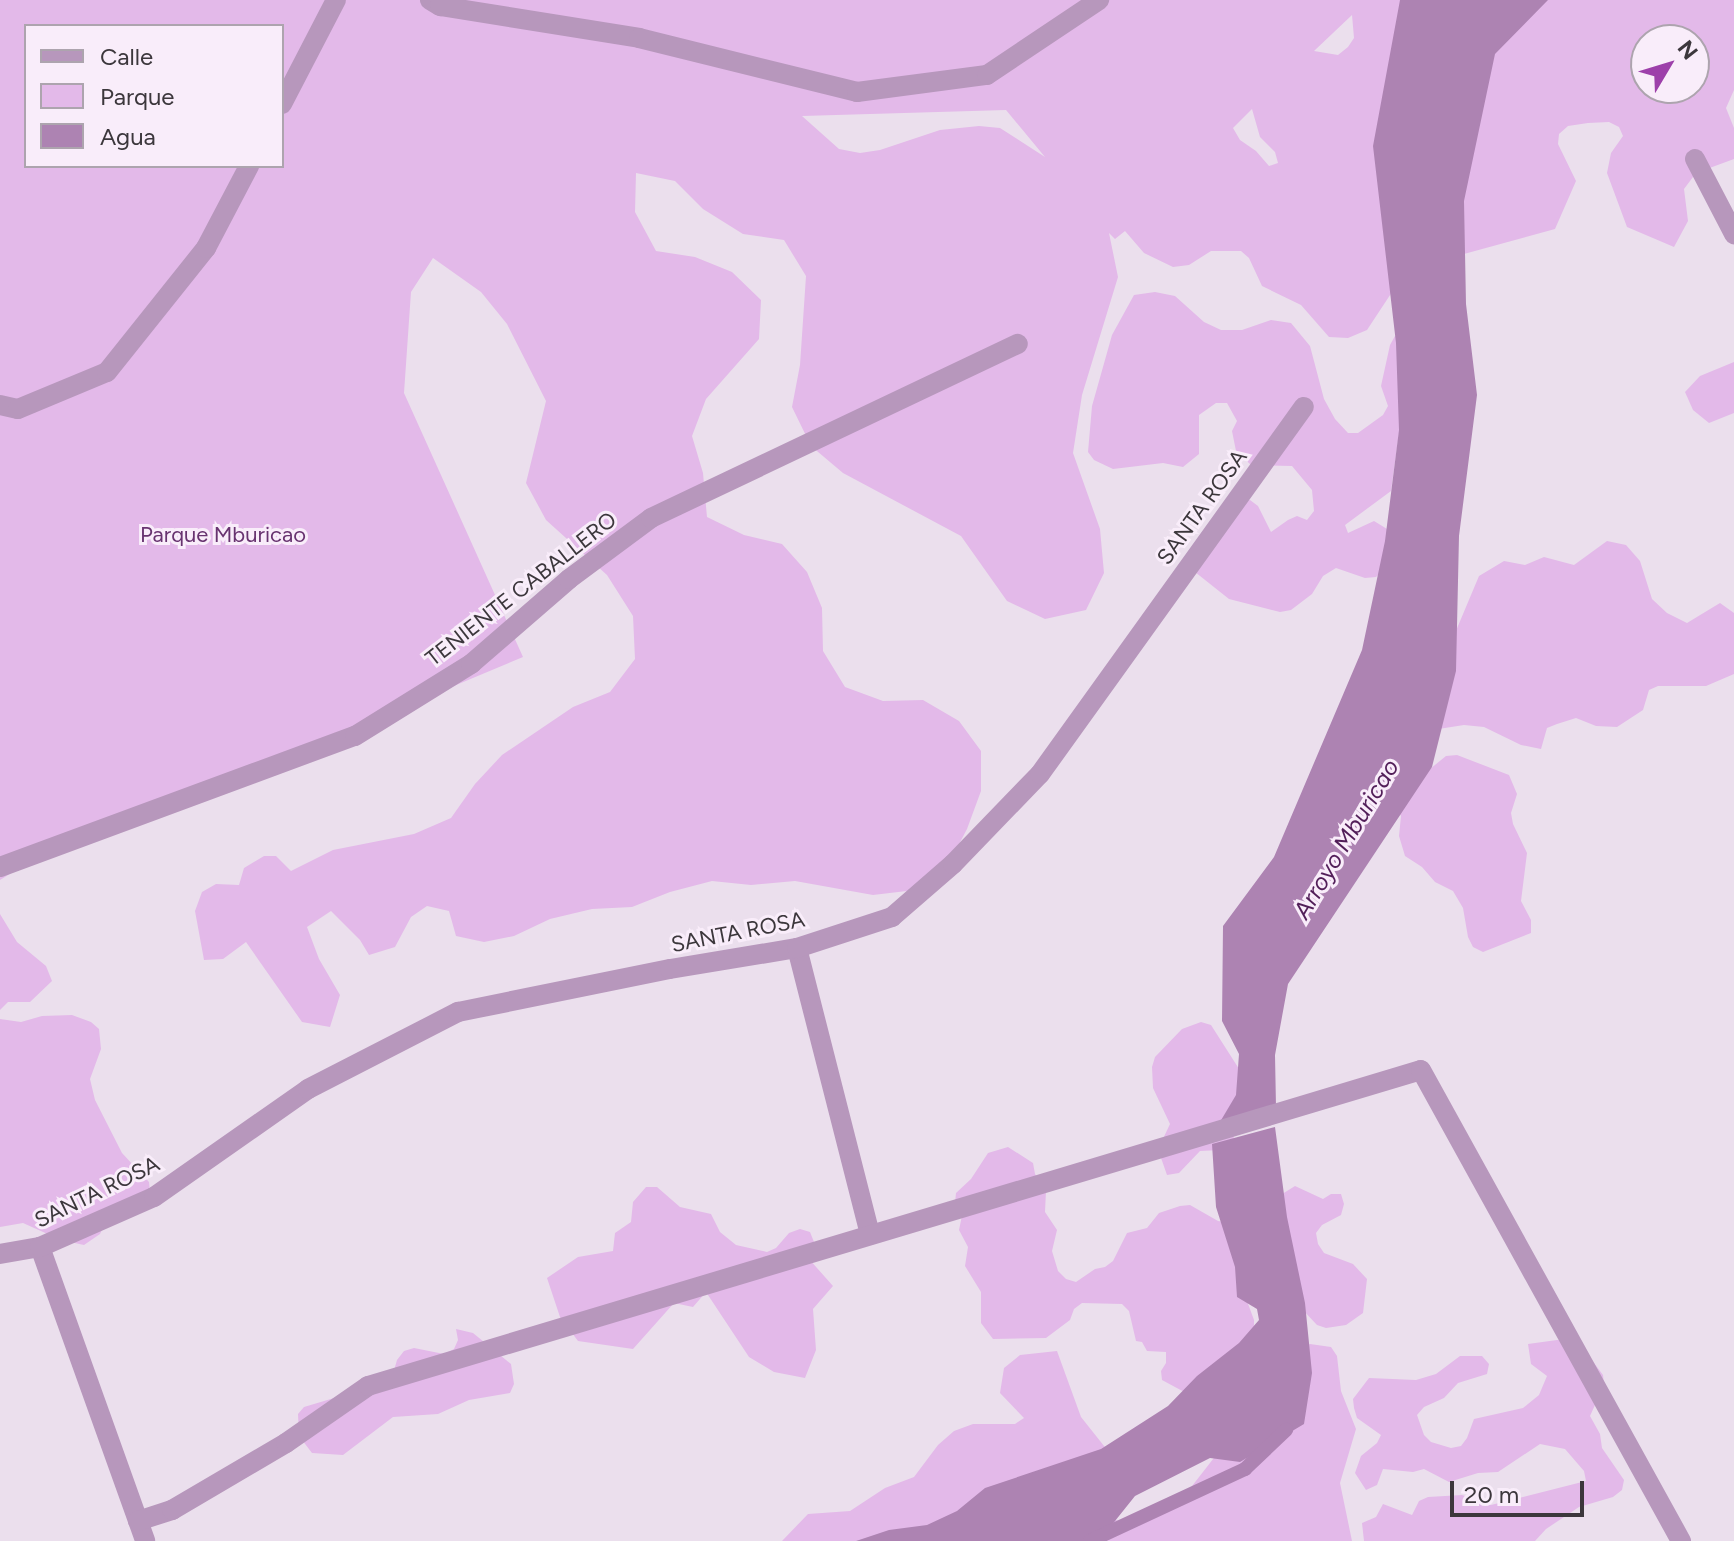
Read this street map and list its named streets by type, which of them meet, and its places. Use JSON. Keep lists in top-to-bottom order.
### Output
{
  "streets": {
    "street": ["SANTA ROSA", "TENIENTE CABALLERO"]
  },
  "water": ["Arroyo Mburicao"],
  "parks": ["Parque Mburicao"],
  "legend": ["Calle", "Parque", "Agua"],
  "scale_bar": "20 m",
  "north": "top right"
}
